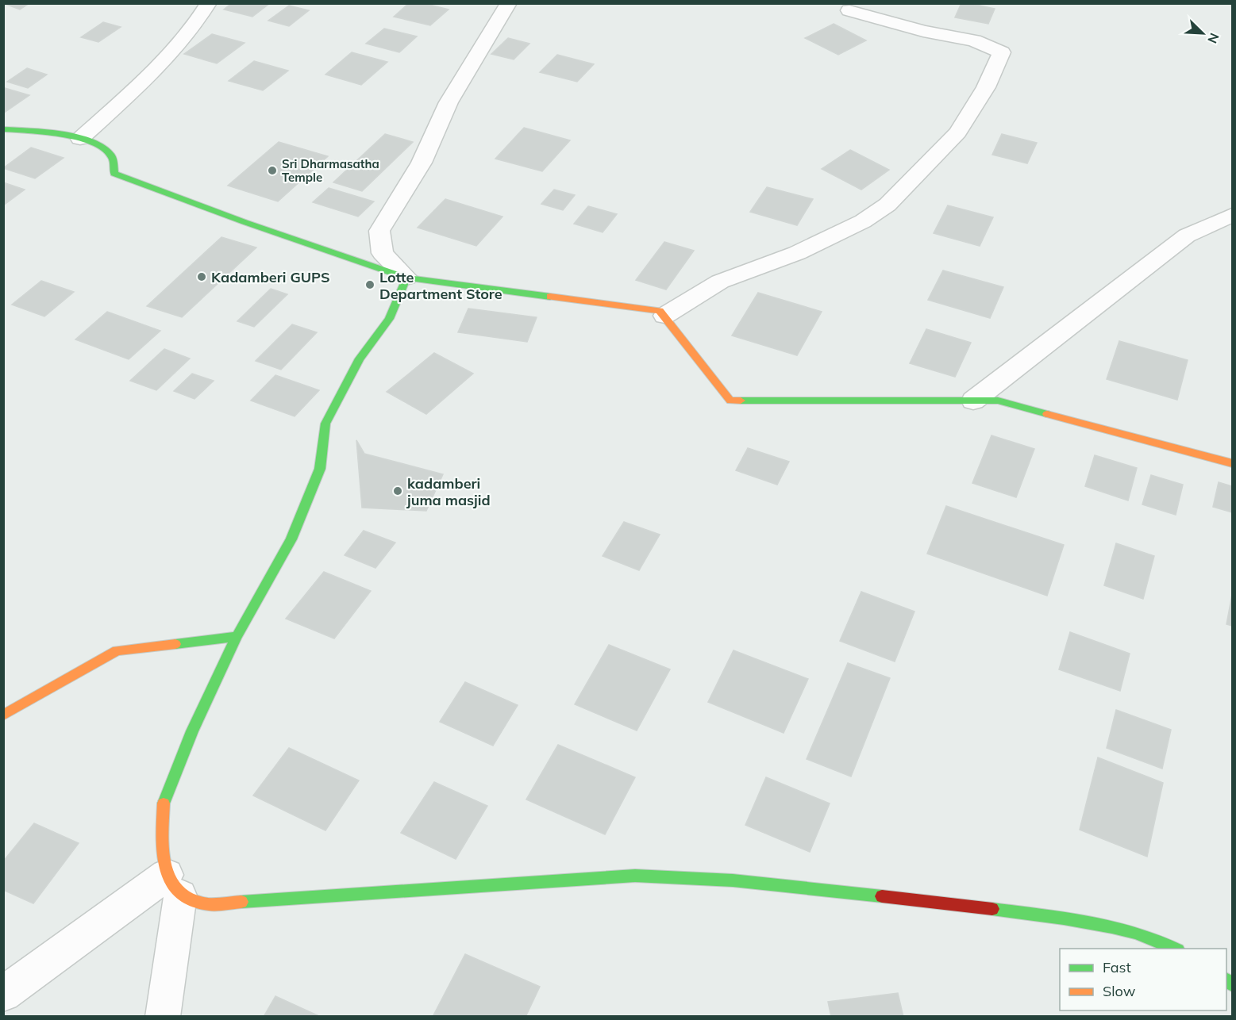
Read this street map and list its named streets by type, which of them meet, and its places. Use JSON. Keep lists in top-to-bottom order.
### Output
{
  "places": [
    "Sri Dharmasatha Temple",
    "Kadamberi GUPS",
    "Lotte Department Store",
    "kadamberi juma masjid"
  ],
  "legend": ["Fast", "Slow"],
  "north": "bottom right"
}
